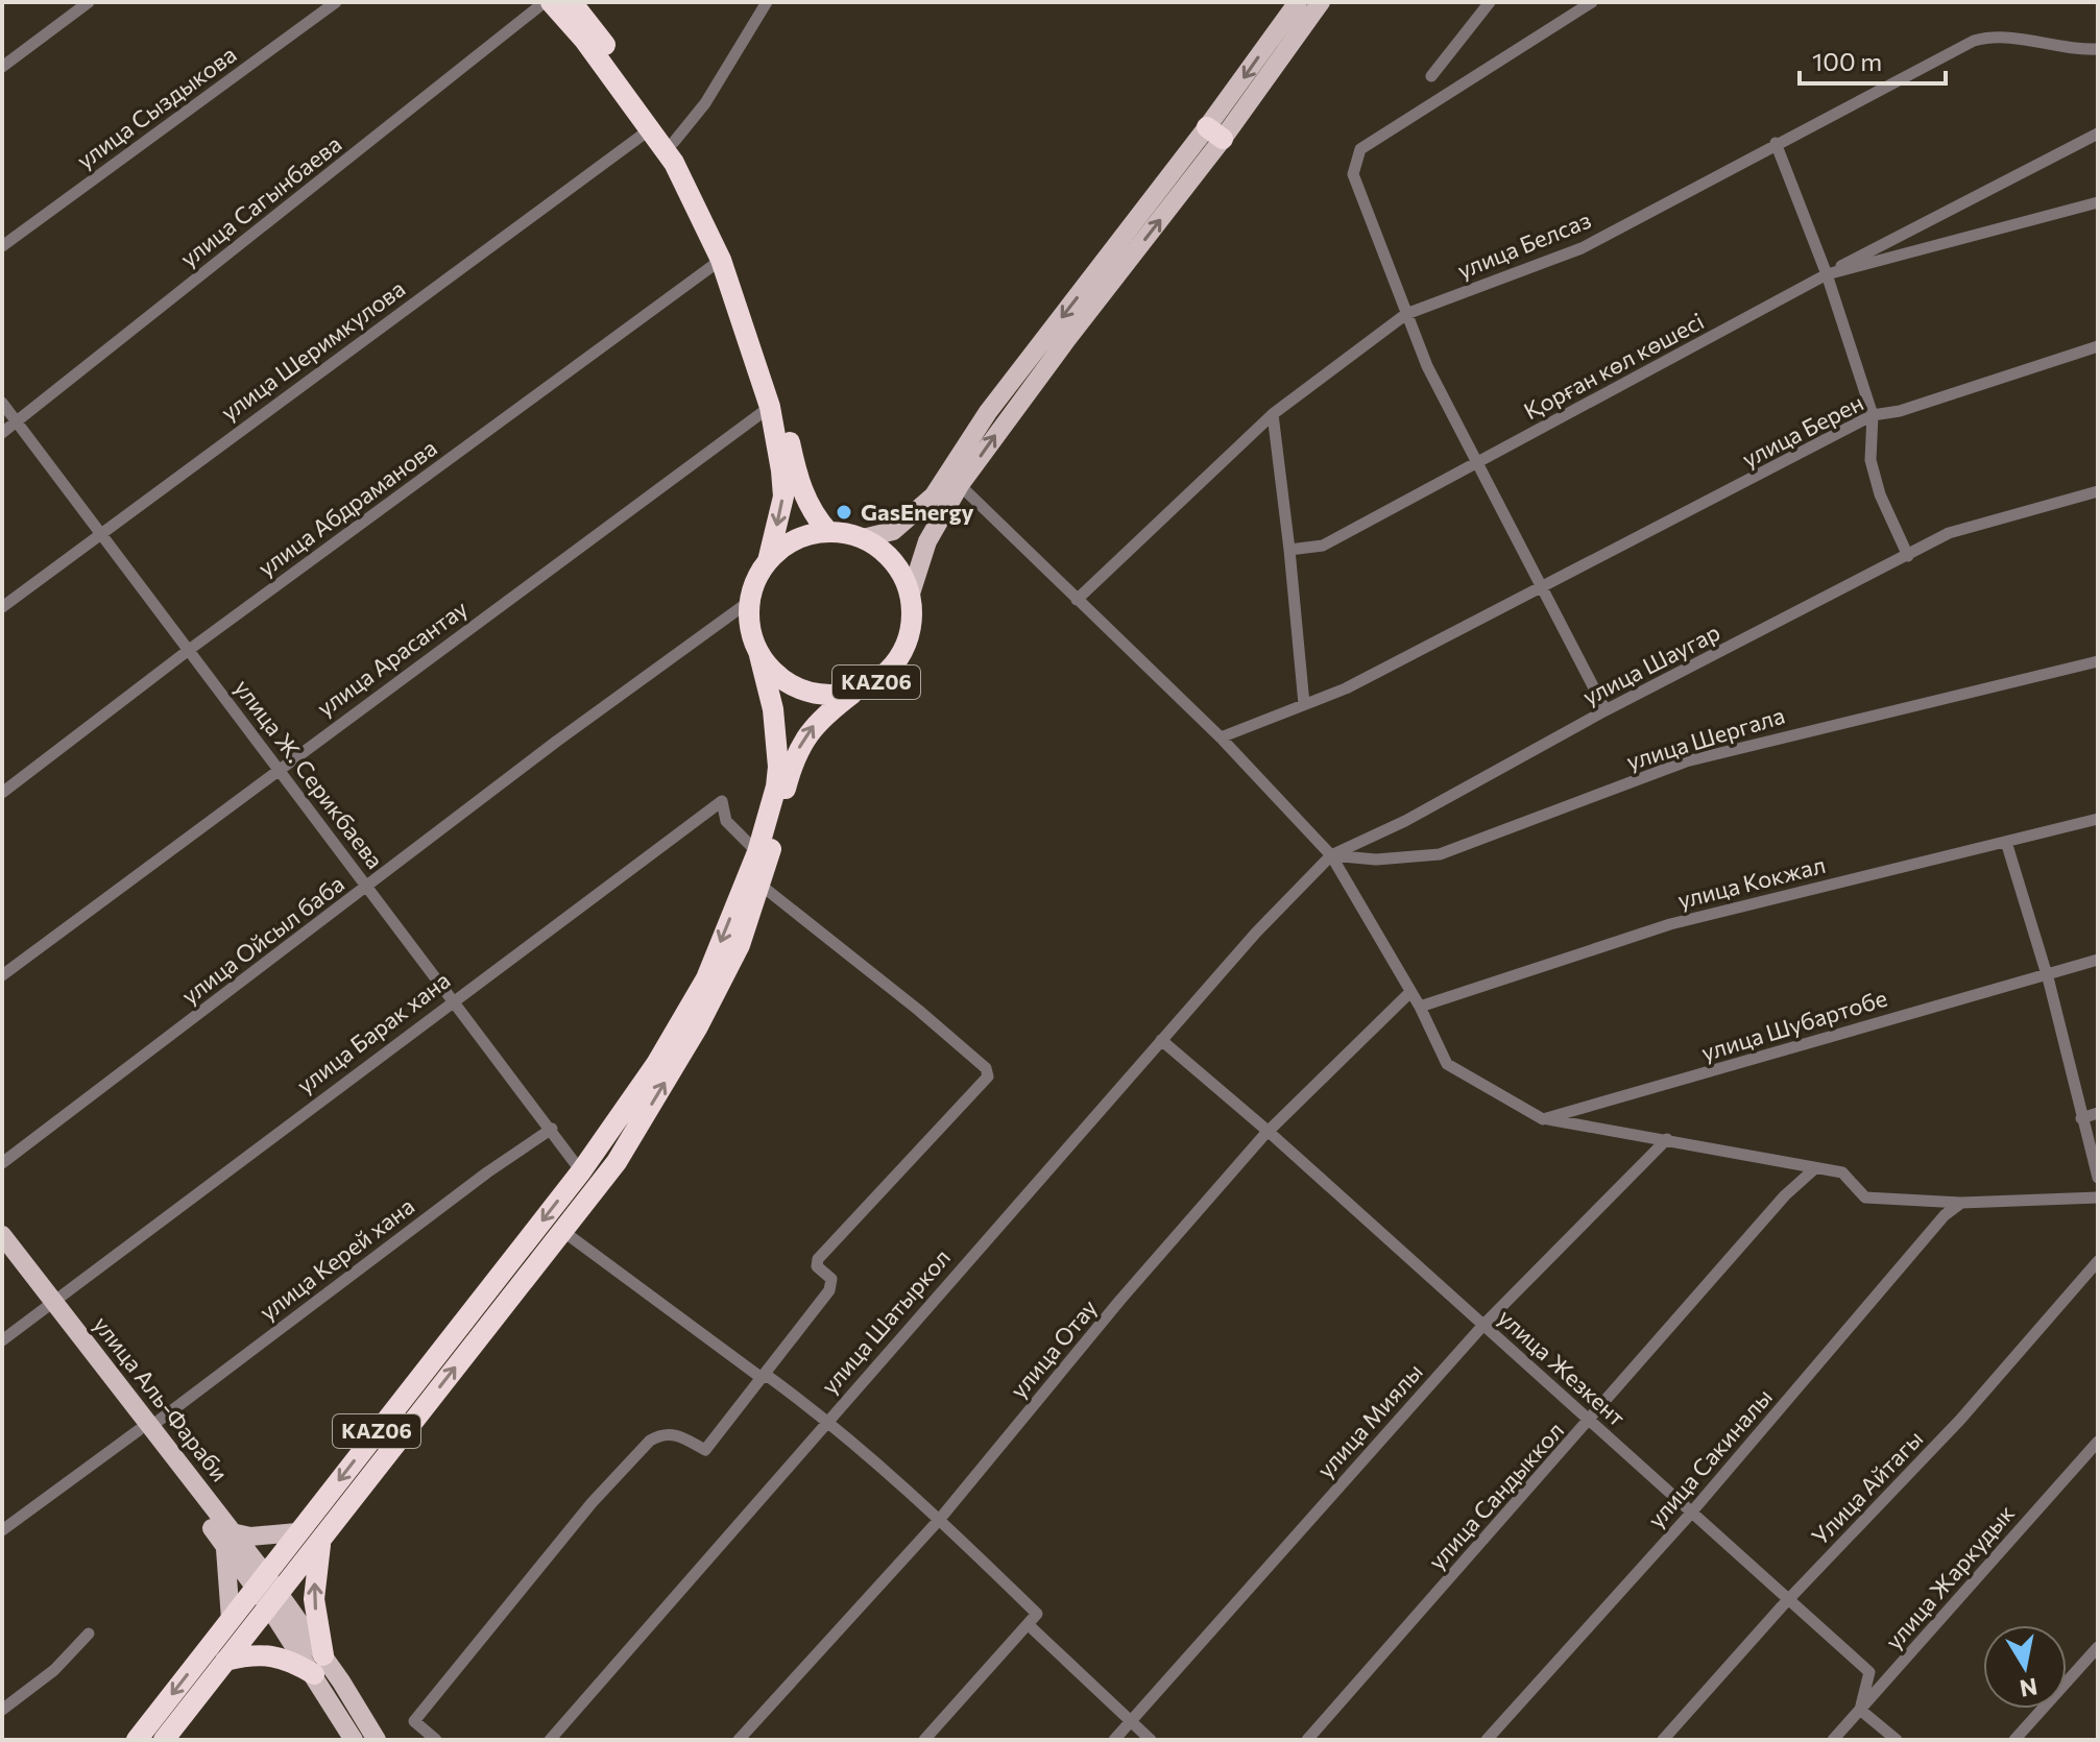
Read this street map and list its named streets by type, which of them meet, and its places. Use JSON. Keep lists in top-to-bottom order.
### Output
{
  "streets": {
    "highway": ["KАZ06"],
    "main road": ["улица Аль-Фараби"],
    "street": [
      "улица Сыздыкова",
      "улица Сагынбаева",
      "улица Белсаз",
      "улица Шеримкулова",
      "Қорған көл көшесі",
      "улица Берен",
      "улица Абдраманова",
      "улица Арасантау",
      "улица Шаугар",
      "улица Шергала",
      "улица Ж. Серикбаева",
      "улица Кокжал",
      "улица Ойсыл баба",
      "улица Шубартобе",
      "улица Барак хана",
      "улица Керей хана",
      "улица Шатыркол",
      "улица Отау",
      "улица Жезкент",
      "улица Миялы",
      "улица Сакиналы",
      "Улица Айтагы",
      "улица Сандыккол",
      "улица Жаркудык"
    ]
  },
  "crossings": [
    ["улица Сагынбаева", "улица Ж. Серикбаева"],
    ["улица Шеримкулова", "улица Ж. Серикбаева"],
    ["улица Абдраманова", "улица Ж. Серикбаева"],
    ["улица Арасантау", "улица Ж. Серикбаева"],
    ["улица Шаугар", "улица Шергала"],
    ["улица Шаугар", "улица Шатыркол"],
    ["KАZ06", "улица Ж. Серикбаева"],
    ["KАZ06", "улица Ойсыл баба"],
    ["KАZ06", "улица Барак хана"],
    ["KАZ06", "улица Аль-Фараби"],
    ["улица Ж. Серикбаева", "улица Ойсыл баба"],
    ["улица Ж. Серикбаева", "улица Барак хана"],
    ["улица Ж. Серикбаева", "улица Керей хана"],
    ["улица Барак хана", "улица Аль-Фараби"],
    ["улица Керей хана", "улица Аль-Фараби"],
    ["улица Шатыркол", "улица Жезкент"],
    ["улица Отау", "улица Жезкент"],
    ["улица Жезкент", "улица Миялы"],
    ["улица Жезкент", "улица Сакиналы"],
    ["улица Жезкент", "Улица Айтагы"],
    ["улица Жезкент", "улица Сандыккол"],
    ["улица Жезкент", "улица Жаркудык"]
  ],
  "places": ["GasEnergy"],
  "scale_bar": "100 m",
  "north": "bottom"
}
